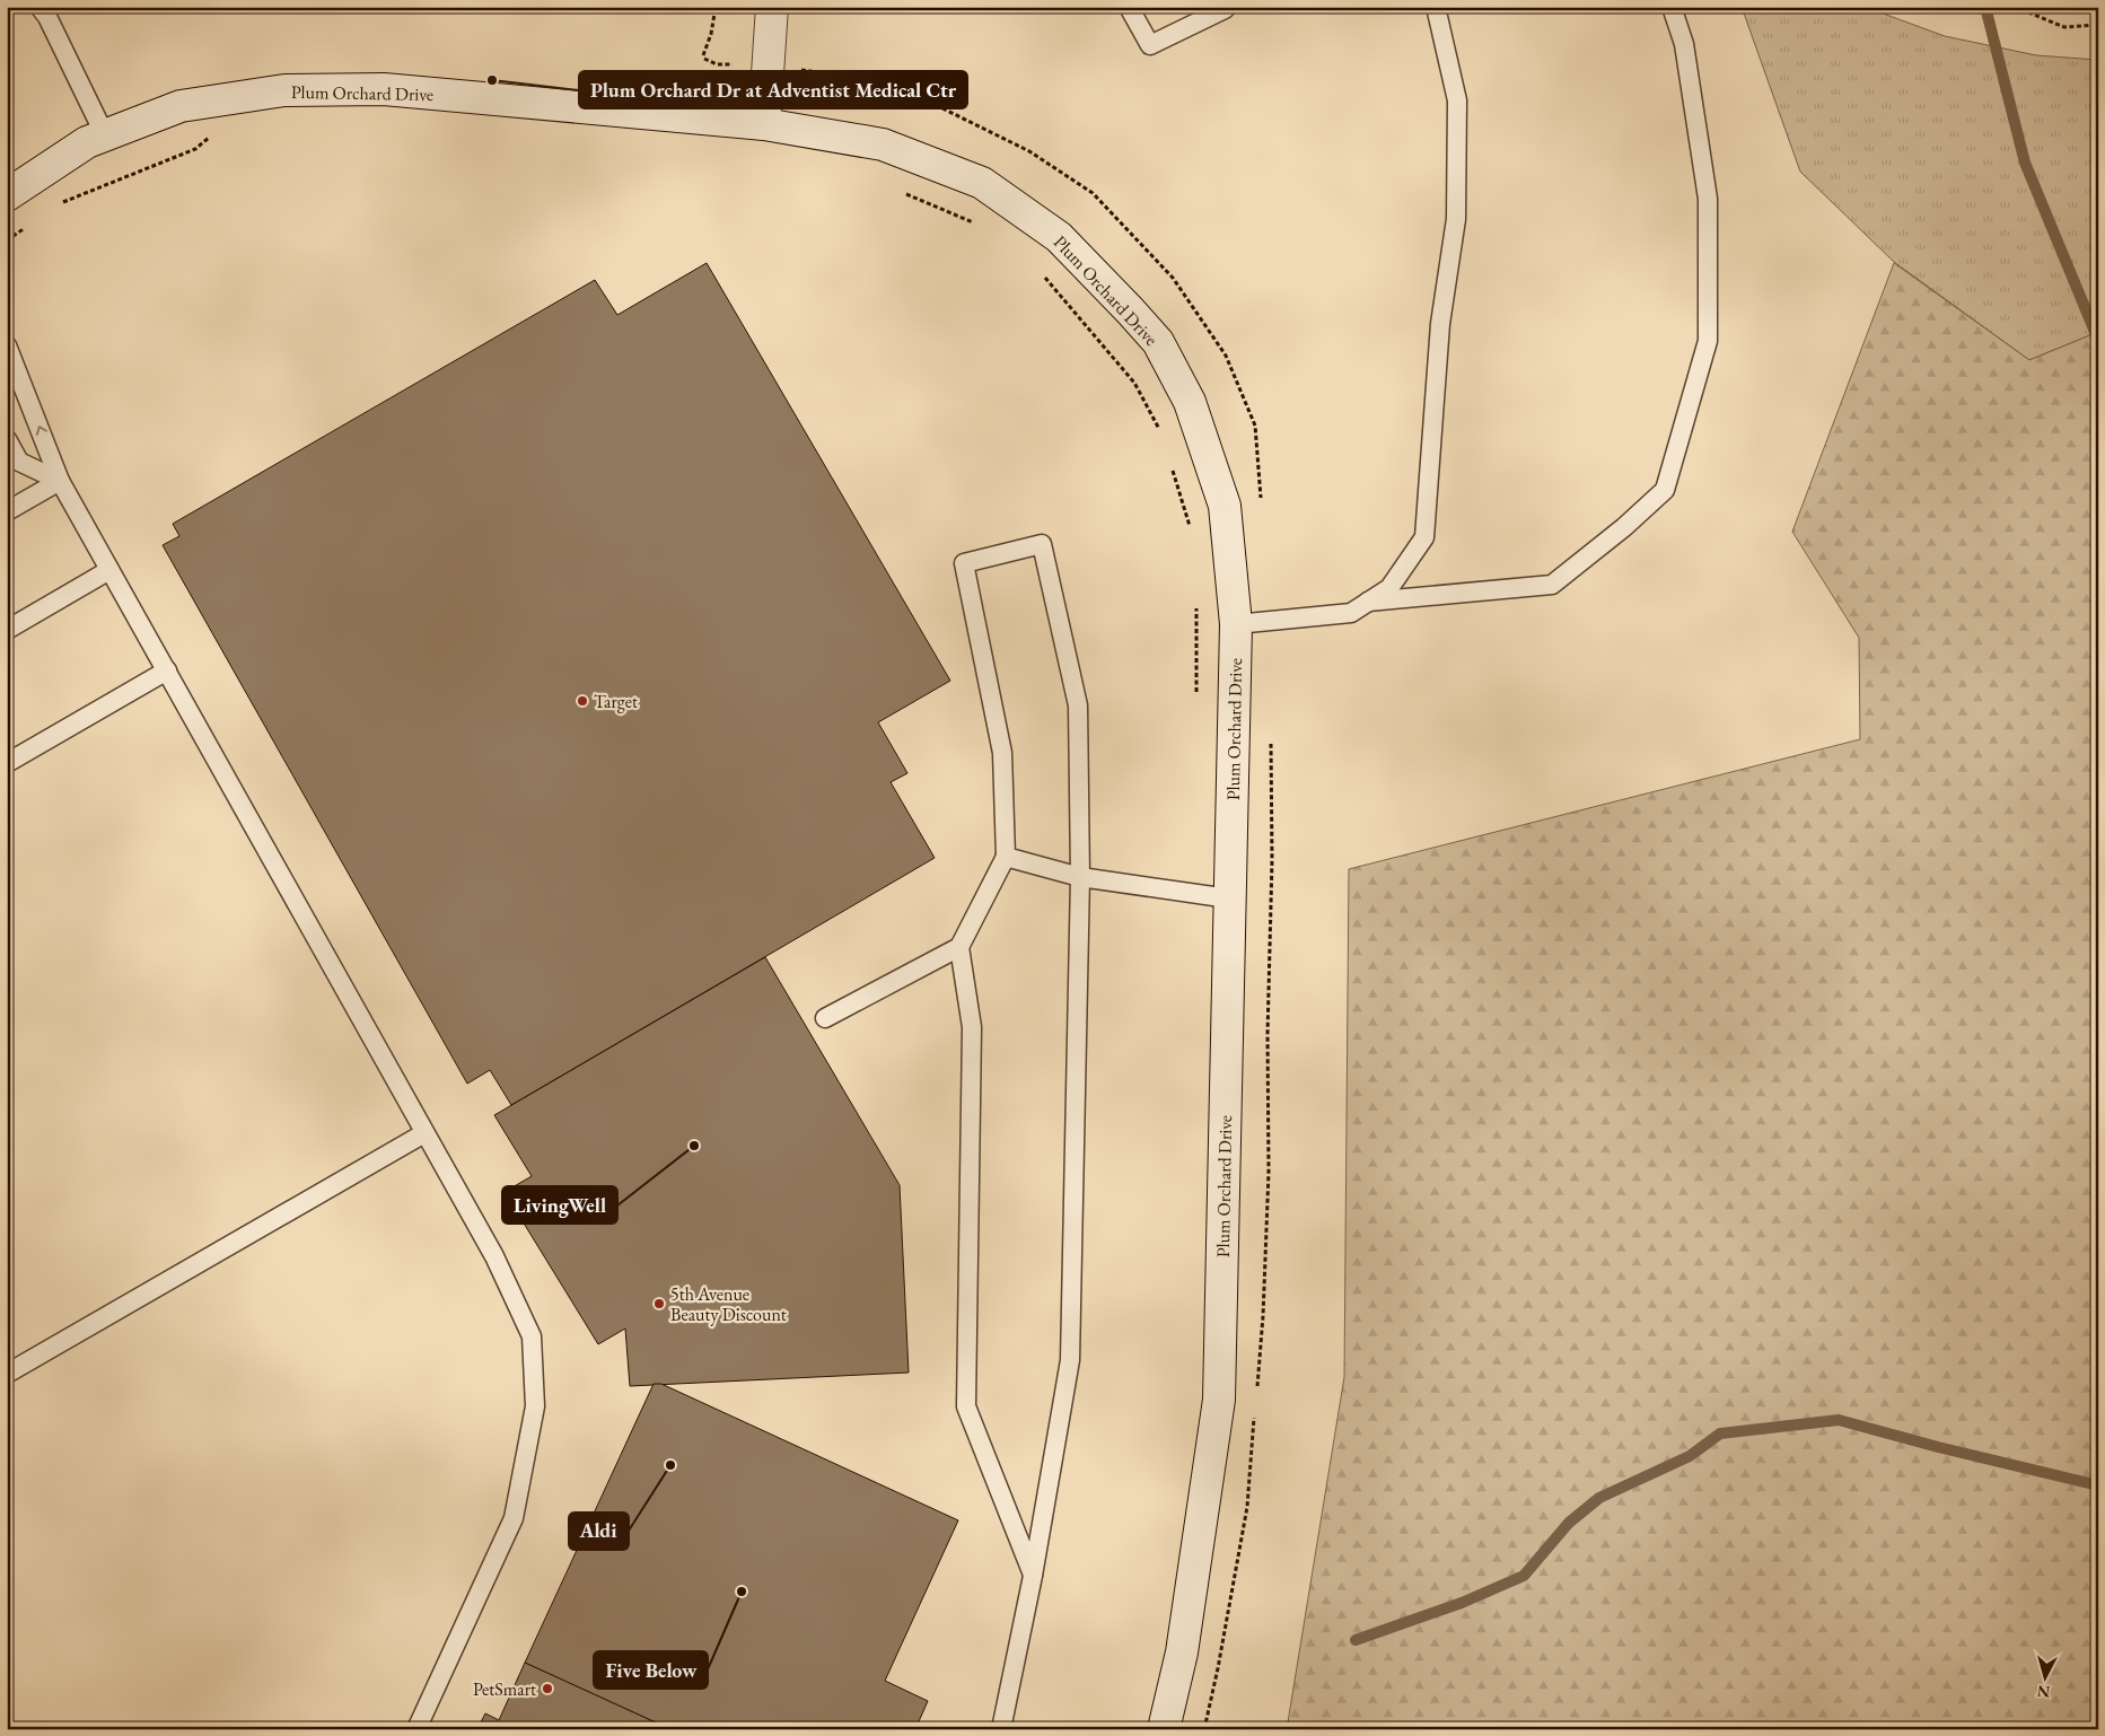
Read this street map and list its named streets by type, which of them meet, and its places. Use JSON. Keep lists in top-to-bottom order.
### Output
{
  "streets": {
    "street": ["Plum Orchard Drive"]
  },
  "places": [
    "Plum Orchard Dr at Adventist Medical Ctr",
    "Target",
    "LivingWell",
    "5th Avenue Beauty Discount",
    "Aldi",
    "Five Below",
    "PetSmart"
  ],
  "north": "bottom"
}
